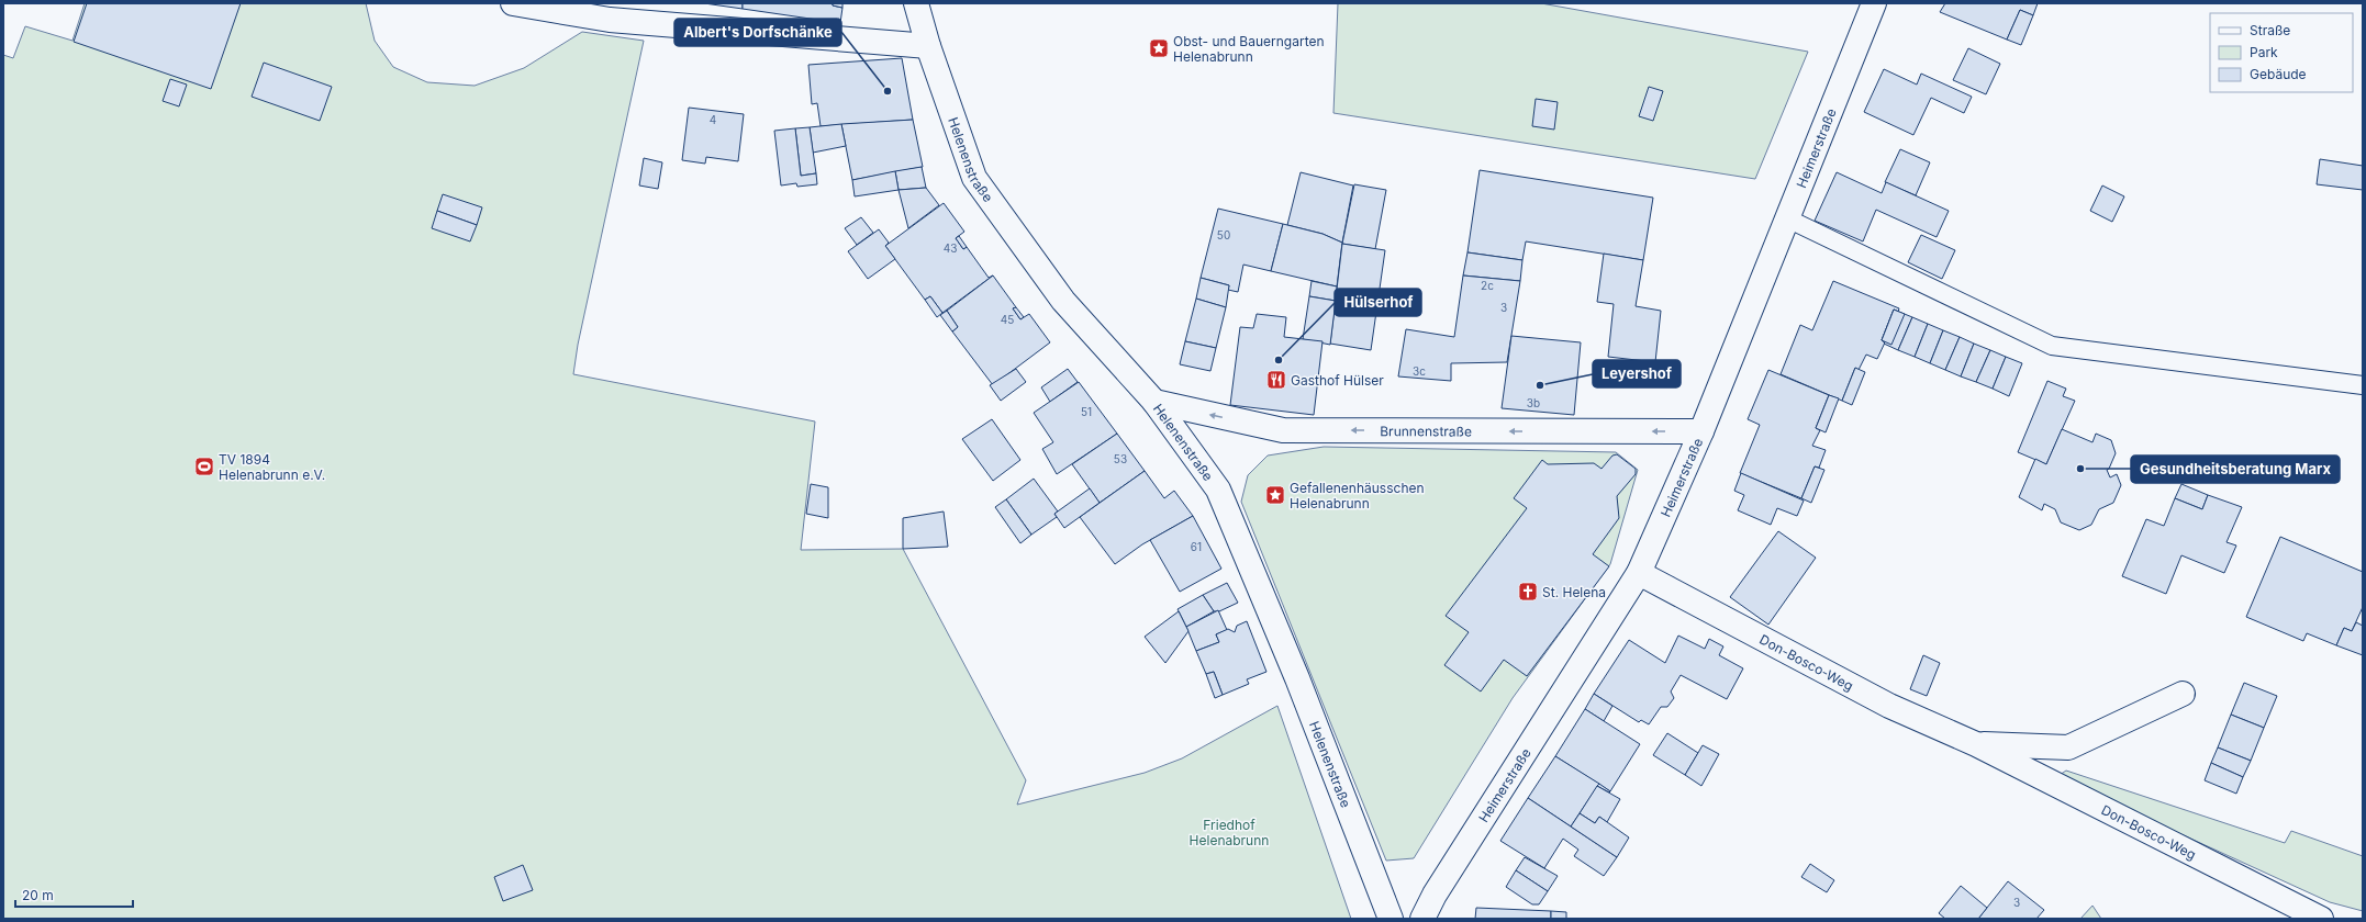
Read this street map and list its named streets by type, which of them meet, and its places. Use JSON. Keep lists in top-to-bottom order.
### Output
{
  "streets": {
    "street": [
      "Heimerstraße",
      "Helenenstraße",
      "Brunnenstraße",
      "Don-Bosco-Weg"
    ]
  },
  "crossings": [
    ["Heimerstraße", "Brunnenstraße"],
    ["Heimerstraße", "Don-Bosco-Weg"],
    ["Helenenstraße", "Brunnenstraße"]
  ],
  "one_way": ["Brunnenstraße"],
  "parks": ["Friedhof Helenabrunn"],
  "places": {
    "place": ["Obst- und Bauerngarten Helenabrunn", "Gefallenenhäusschen Helenabrunn"],
    "other": [
      "Albert's Dorfschänke",
      "Hülserhof",
      "Leyershof",
      "Gesundheitsberatung Marx"
    ],
    "restaurant": ["Gasthof Hülser"],
    "sports": ["TV 1894 Helenabrunn e.V."],
    "church": ["St. Helena"]
  },
  "house_numbers": [
    "4",
    "50",
    "43",
    "2c",
    "3",
    "45",
    "3c",
    "3b",
    "51",
    "53",
    "61",
    "3"
  ],
  "legend": ["Straße", "Park", "Gebäude"],
  "scale_bar": "20 m"
}
